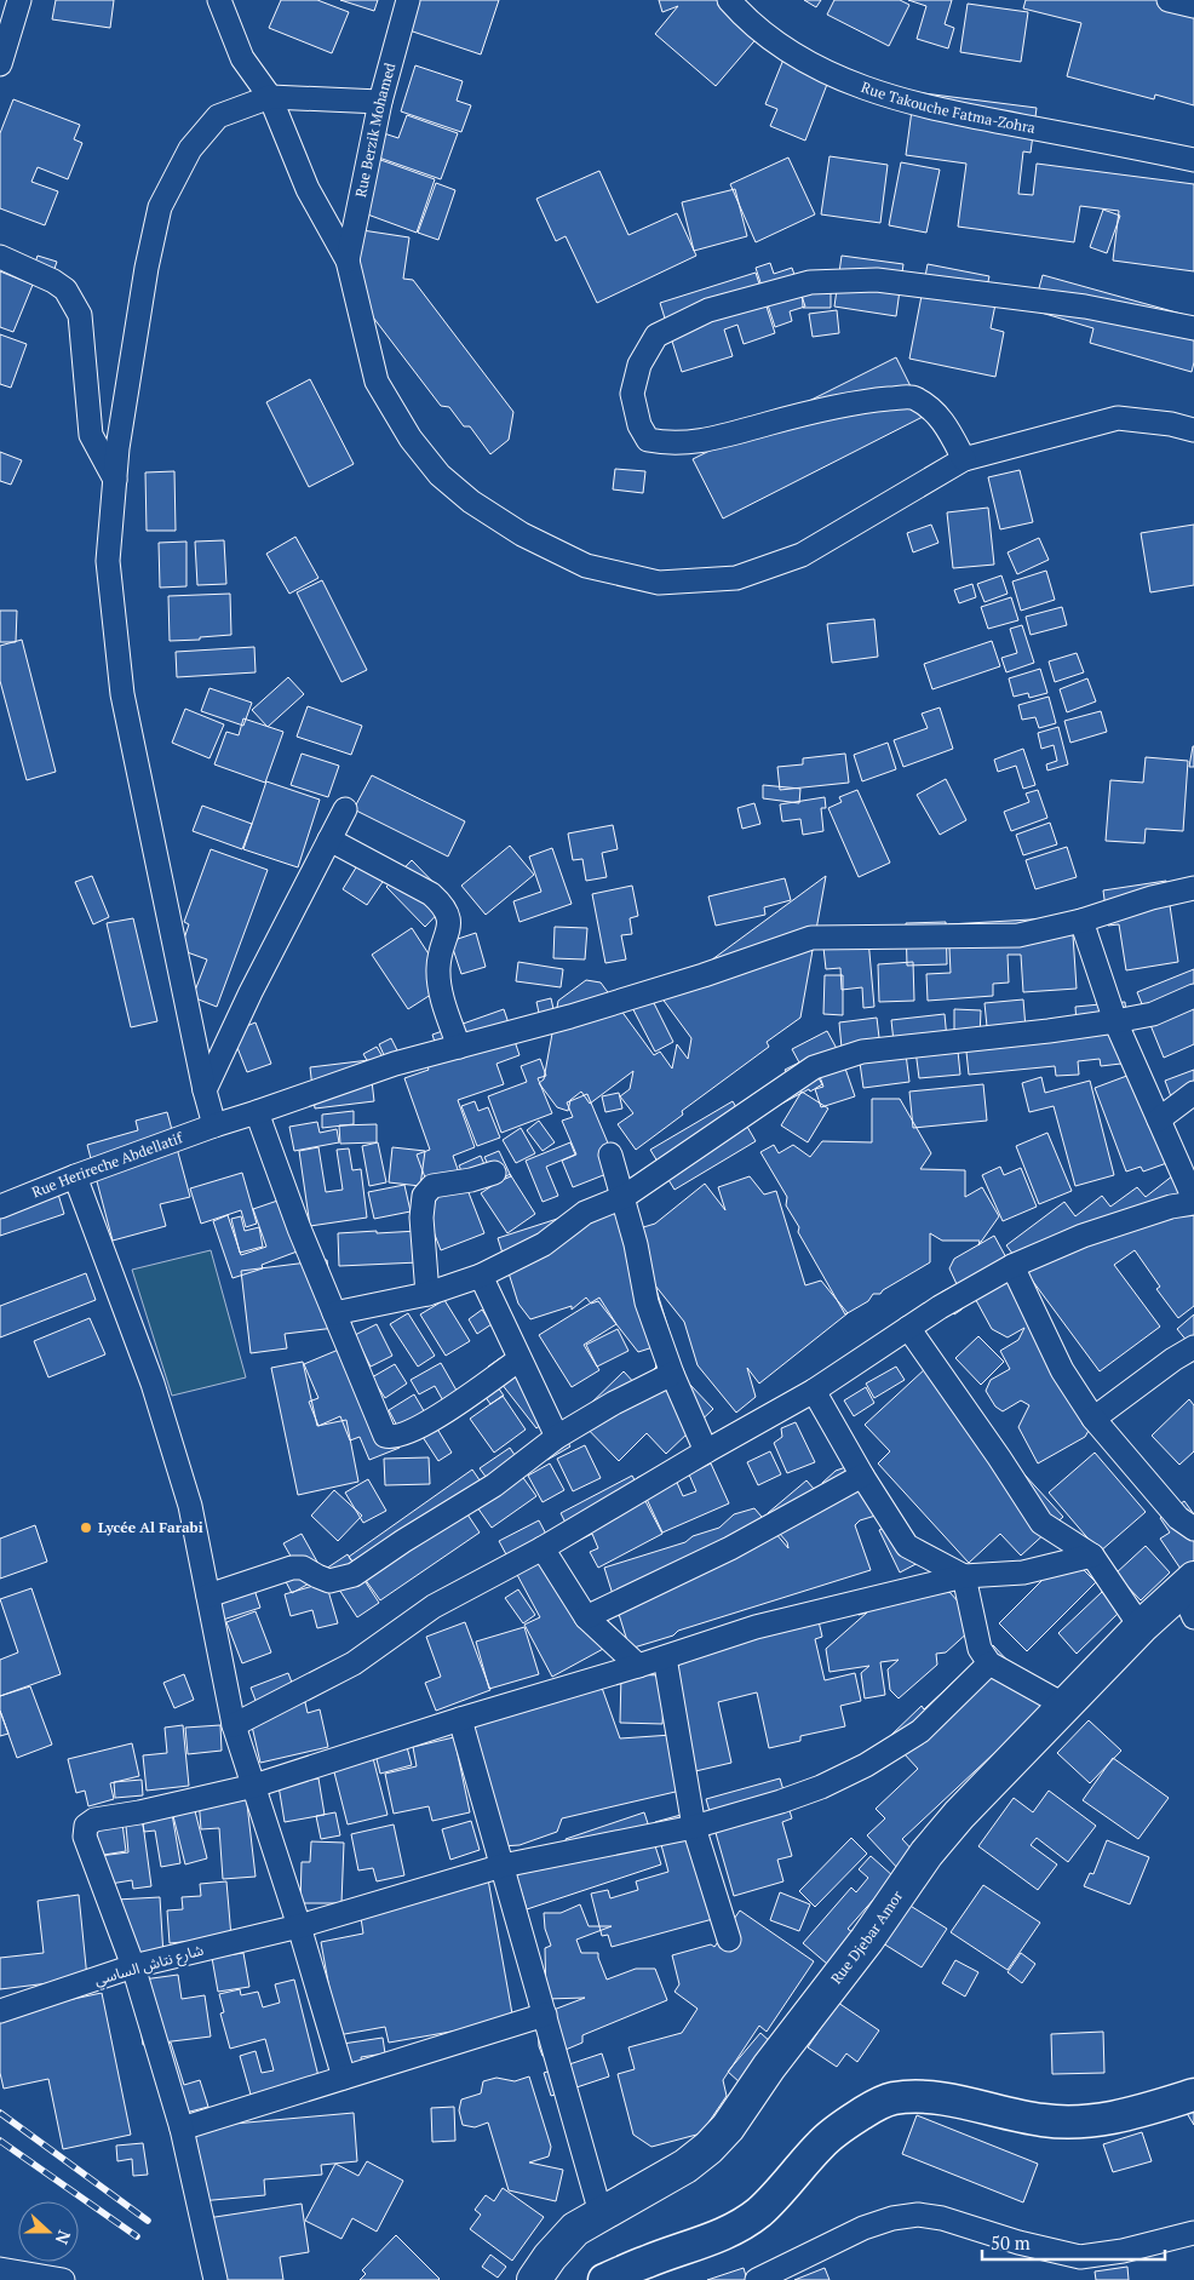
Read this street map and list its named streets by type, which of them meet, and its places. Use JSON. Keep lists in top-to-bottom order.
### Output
{
  "streets": {
    "main road": ["Rue Djebar Amor"],
    "street": [
      "Rue Takouche Fatma-Zohra",
      "Rue Berzik Mohamed",
      "Rue Herireche Abdellatif",
      "شارع نتاش الساسي"
    ]
  },
  "places": ["Lycée Al Farabi"],
  "scale_bar": "50 m",
  "north": "right"
}
